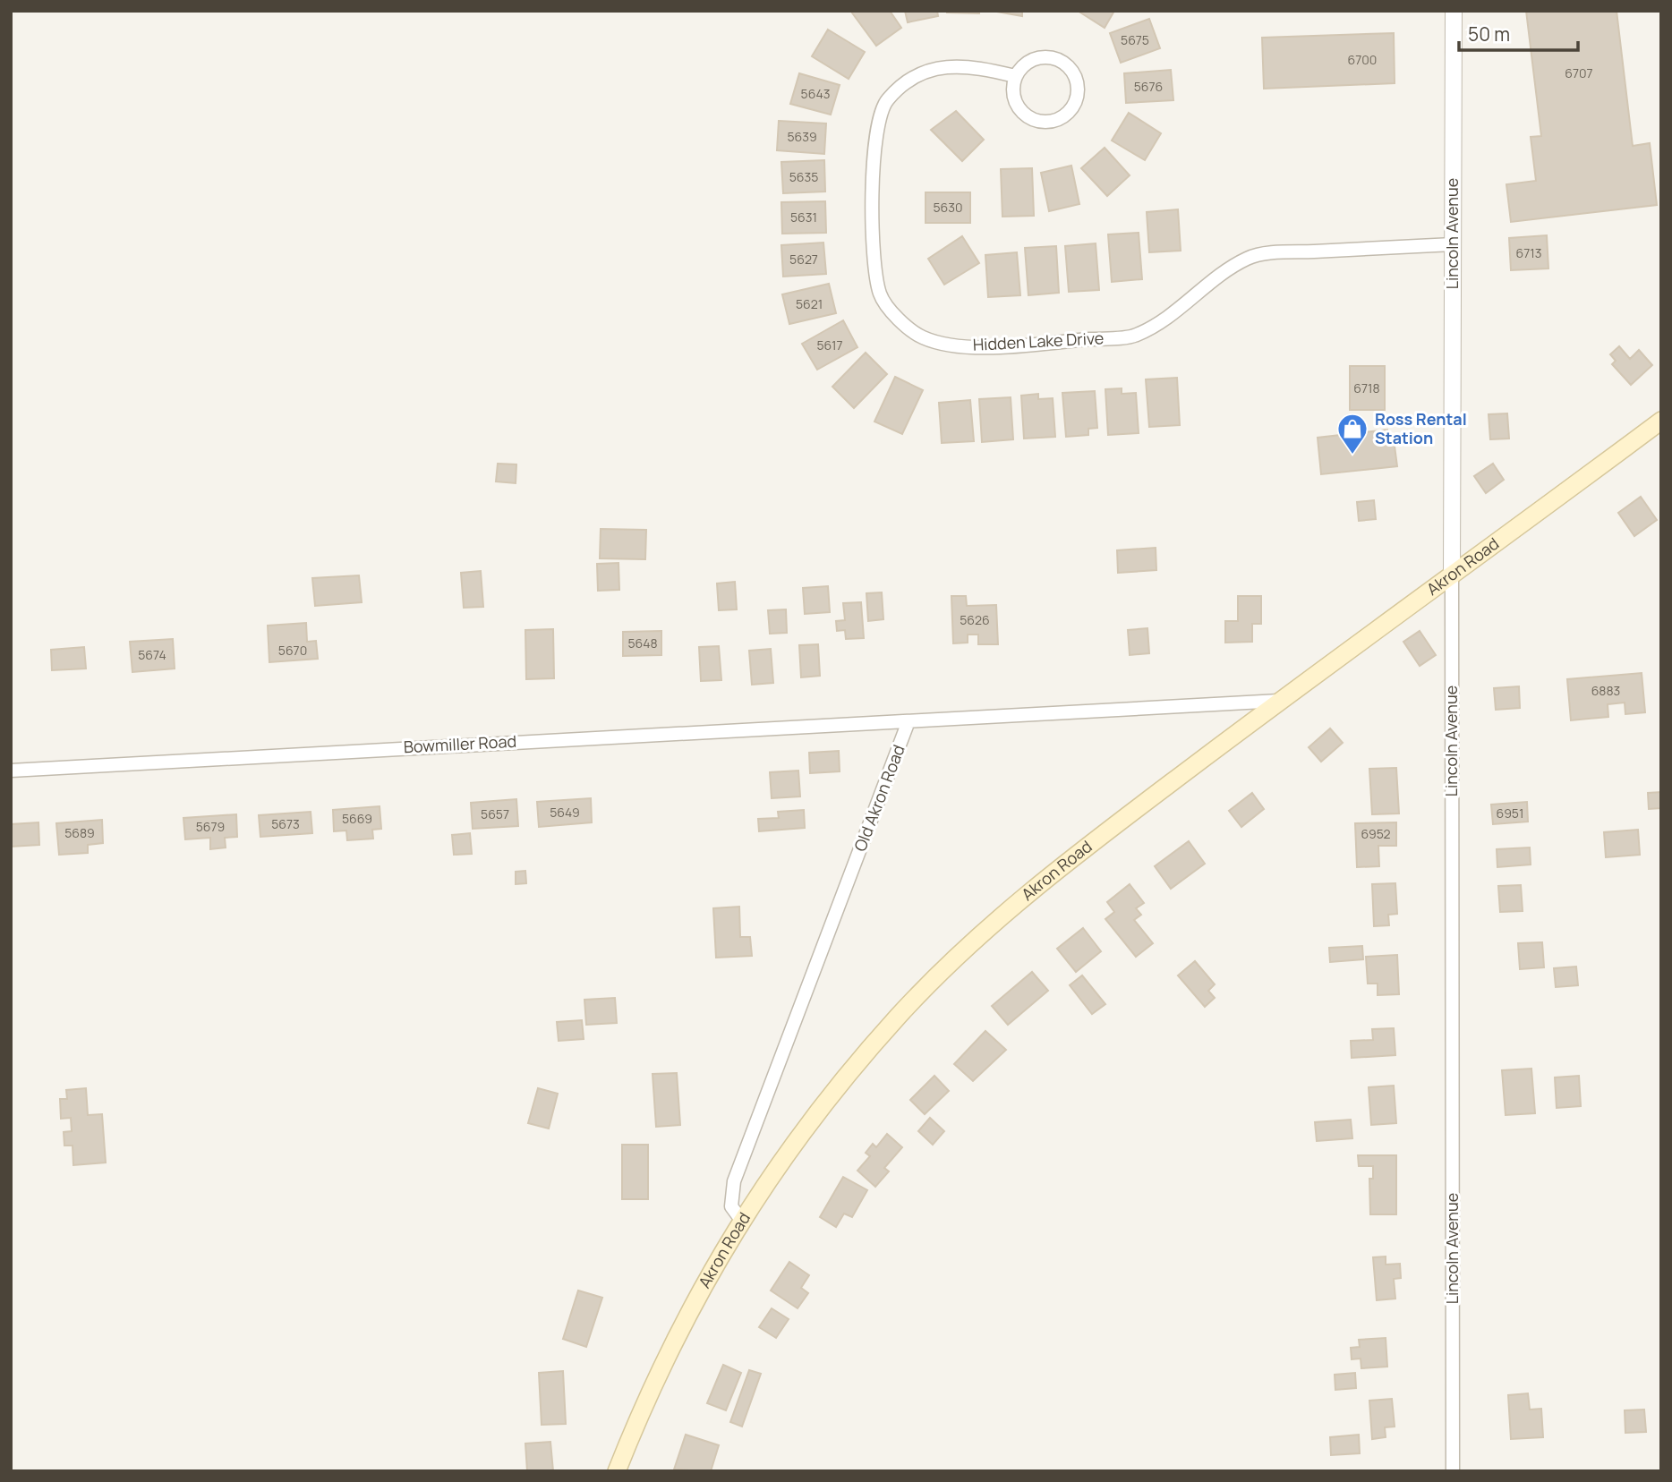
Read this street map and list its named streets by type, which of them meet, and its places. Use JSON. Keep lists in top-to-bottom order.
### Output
{
  "streets": {
    "main road": ["Akron Road"],
    "street": [
      "Lincoln Avenue",
      "Hidden Lake Drive",
      "Bowmiller Road",
      "Old Akron Road"
    ]
  },
  "crossings": [
    ["Lincoln Avenue", "Hidden Lake Drive"],
    ["Lincoln Avenue", "Akron Road"],
    ["Akron Road", "Old Akron Road"],
    ["Bowmiller Road", "Old Akron Road"]
  ],
  "places": {
    "shop": ["Ross Rental Station"]
  },
  "house_numbers": [
    "5675",
    "6700",
    "6707",
    "5676",
    "5643",
    "5639",
    "5635",
    "5630",
    "5631",
    "6713",
    "5627",
    "5621",
    "5617",
    "6718",
    "5626",
    "5648",
    "5670",
    "5674",
    "6883",
    "5649",
    "6951",
    "5657",
    "5669",
    "5673",
    "5679",
    "5689",
    "6952"
  ],
  "scale_bar": "50 m"
}
